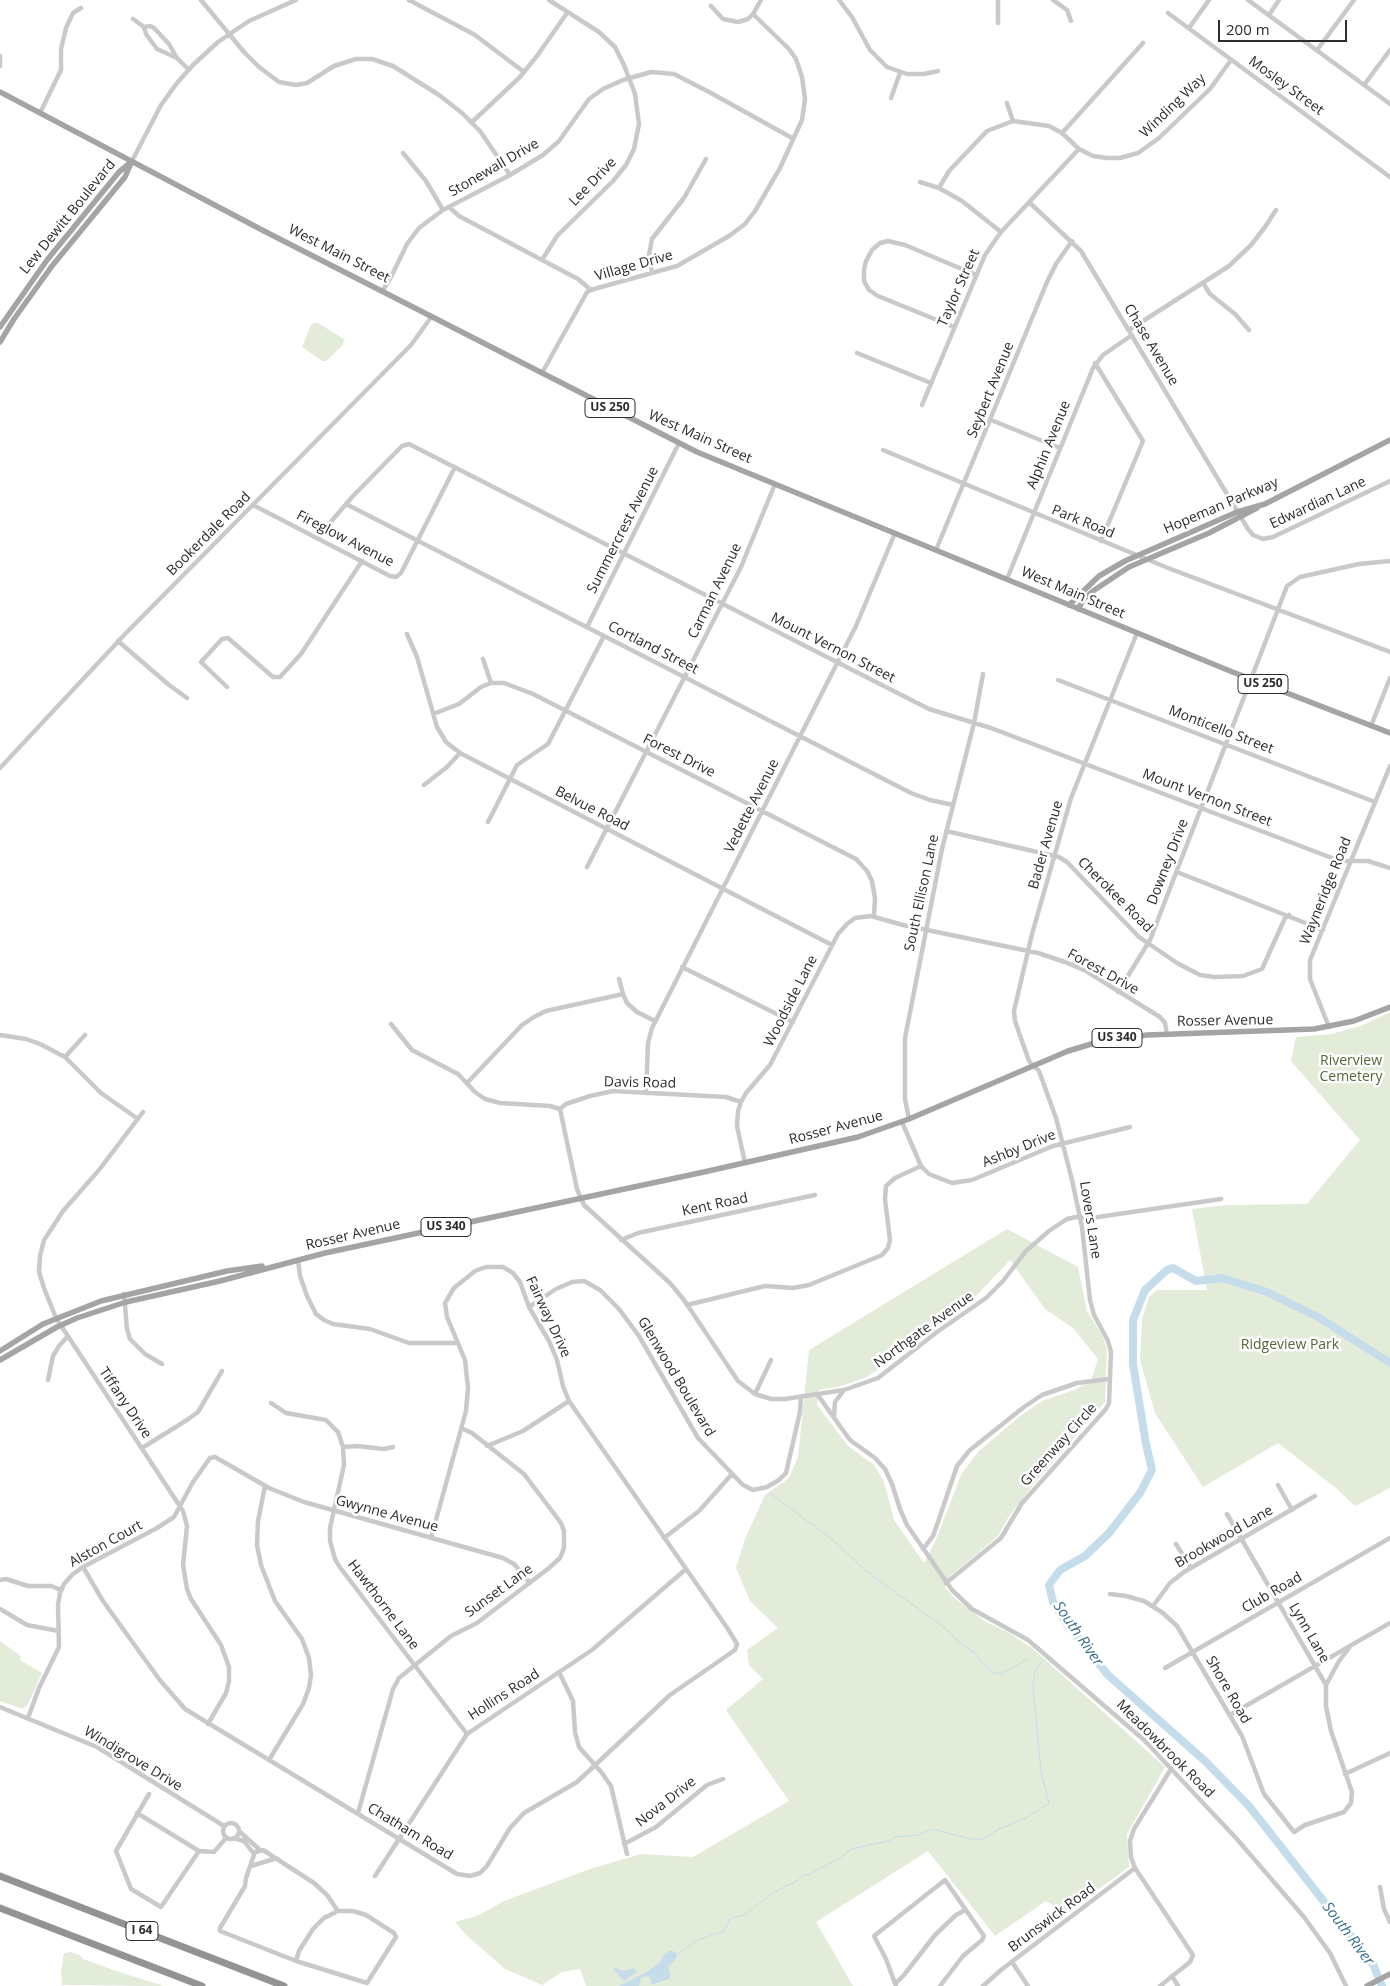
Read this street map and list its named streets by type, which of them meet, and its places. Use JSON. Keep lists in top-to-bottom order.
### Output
{
  "streets": {
    "highway": ["I 64"],
    "main road": [
      "Lew Dewitt Boulevard",
      "West Main Street",
      "US 250",
      "Hopeman Parkway",
      "Rosser Avenue",
      "US 340"
    ],
    "street": [
      "Mosley Street",
      "Winding Way",
      "Stonewall Drive",
      "Lee Drive",
      "Village Drive",
      "Taylor Street",
      "Chase Avenue",
      "Seybert Avenue",
      "Alphin Avenue",
      "Edwardian Lane",
      "Park Road",
      "Summercrest Avenue",
      "Bookerdale Road",
      "Fireglow Avenue",
      "Carman Avenue",
      "Cortland Street",
      "Mount Vernon Street",
      "Monticello Street",
      "Forest Drive",
      "Vedette Avenue",
      "Belvue Road",
      "Bader Avenue",
      "Downey Drive",
      "Wayneridge Road",
      "South Ellison Lane",
      "Cherokee Road",
      "Woodside Lane",
      "Davis Road",
      "Ashby Drive",
      "Kent Road",
      "Lovers Lane",
      "Fairway Drive",
      "Northgate Avenue",
      "Glenwood Boulevard",
      "Tiffany Drive",
      "Greenway Circle",
      "Gwynne Avenue",
      "Brookwood Lane",
      "Alston Court",
      "Sunset Lane",
      "Club Road",
      "Hawthorne Lane",
      "Lynn Lane",
      "Shore Road",
      "Hollins Road",
      "Meadowbrook Road",
      "Windigrove Drive",
      "Nova Drive",
      "Chatham Road",
      "Brunswick Road"
    ]
  },
  "crossings": [
    ["Mosley Street", "Winding Way"],
    ["Winding Way", "Taylor Street"],
    ["Stonewall Drive", "Lee Drive"],
    ["Stonewall Drive", "West Main Street"],
    ["Stonewall Drive", "Village Drive"],
    ["Lee Drive", "Village Drive"],
    ["Lew Dewitt Boulevard", "West Main Street"],
    ["West Main Street", "Seybert Avenue"],
    ["West Main Street", "Alphin Avenue"],
    ["West Main Street", "Hopeman Parkway"],
    ["West Main Street", "Summercrest Avenue"],
    ["West Main Street", "Bookerdale Road"],
    ["West Main Street", "Carman Avenue"],
    ["West Main Street", "Vedette Avenue"],
    ["West Main Street", "Bader Avenue"],
    ["West Main Street", "Downey Drive"],
    ["Taylor Street", "Chase Avenue"],
    ["Chase Avenue", "Seybert Avenue"],
    ["Chase Avenue", "Alphin Avenue"],
    ["Chase Avenue", "Edwardian Lane"],
    ["Chase Avenue", "Hopeman Parkway"],
    ["Seybert Avenue", "Park Road"],
    ["Alphin Avenue", "Park Road"],
    ["Edwardian Lane", "Hopeman Parkway"],
    ["Hopeman Parkway", "Park Road"],
    ["Park Road", "Downey Drive"],
    ["Summercrest Avenue", "Cortland Street"],
    ["Summercrest Avenue", "Mount Vernon Street"],
    ["Bookerdale Road", "Fireglow Avenue"],
    ["Fireglow Avenue", "Cortland Street"],
    ["Fireglow Avenue", "Mount Vernon Street"],
    ["Carman Avenue", "Cortland Street"],
    ["Carman Avenue", "Mount Vernon Street"],
    ["Carman Avenue", "Forest Drive"],
    ["Carman Avenue", "Belvue Road"],
    ["Cortland Street", "Mount Vernon Street"],
    ["Cortland Street", "Vedette Avenue"],
    ["Cortland Street", "South Ellison Lane"],
    ["Mount Vernon Street", "Vedette Avenue"],
    ["Mount Vernon Street", "Bader Avenue"],
    ["Mount Vernon Street", "Downey Drive"],
    ["Mount Vernon Street", "Wayneridge Road"],
    ["Mount Vernon Street", "South Ellison Lane"],
    ["Monticello Street", "Bader Avenue"],
    ["Monticello Street", "Downey Drive"],
    ["Monticello Street", "Wayneridge Road"],
    ["Forest Drive", "Vedette Avenue"],
    ["Forest Drive", "Bader Avenue"],
    ["Forest Drive", "Downey Drive"],
    ["Forest Drive", "South Ellison Lane"],
    ["Forest Drive", "Woodside Lane"],
    ["Forest Drive", "Rosser Avenue"],
    ["Vedette Avenue", "Belvue Road"],
    ["Vedette Avenue", "Davis Road"],
    ["Belvue Road", "Woodside Lane"],
    ["Bader Avenue", "Cherokee Road"],
    ["Bader Avenue", "Rosser Avenue"],
    ["Bader Avenue", "Lovers Lane"],
    ["Downey Drive", "Cherokee Road"],
    ["Wayneridge Road", "Rosser Avenue"],
    ["South Ellison Lane", "Cherokee Road"],
    ["South Ellison Lane", "Woodside Lane"],
    ["South Ellison Lane", "Rosser Avenue"],
    ["Woodside Lane", "Rosser Avenue"],
    ["Woodside Lane", "Davis Road"],
    ["Rosser Avenue", "Lovers Lane"],
    ["Rosser Avenue", "Tiffany Drive"],
    ["Ashby Drive", "Lovers Lane"],
    ["Lovers Lane", "Northgate Avenue"],
    ["Lovers Lane", "Greenway Circle"],
    ["Fairway Drive", "Glenwood Boulevard"],
    ["Fairway Drive", "Gwynne Avenue"],
    ["Fairway Drive", "Sunset Lane"],
    ["Fairway Drive", "Hollins Road"],
    ["Fairway Drive", "Chatham Road"],
    ["Northgate Avenue", "Glenwood Boulevard"],
    ["Northgate Avenue", "Meadowbrook Road"],
    ["Tiffany Drive", "Alston Court"],
    ["Tiffany Drive", "Chatham Road"],
    ["Greenway Circle", "Meadowbrook Road"],
    ["Gwynne Avenue", "Alston Court"],
    ["Gwynne Avenue", "Sunset Lane"],
    ["Gwynne Avenue", "Hawthorne Lane"],
    ["Brookwood Lane", "Lynn Lane"],
    ["Brookwood Lane", "Shore Road"],
    ["Alston Court", "Chatham Road"],
    ["Sunset Lane", "Hawthorne Lane"],
    ["Sunset Lane", "Chatham Road"],
    ["Club Road", "Lynn Lane"],
    ["Club Road", "Shore Road"],
    ["Hawthorne Lane", "Hollins Road"],
    ["Lynn Lane", "Shore Road"],
    ["Hollins Road", "Chatham Road"]
  ],
  "water": ["South River"],
  "parks": ["Riverview Cemetery", "Ridgeview Park"],
  "scale_bar": "200 m"
}
